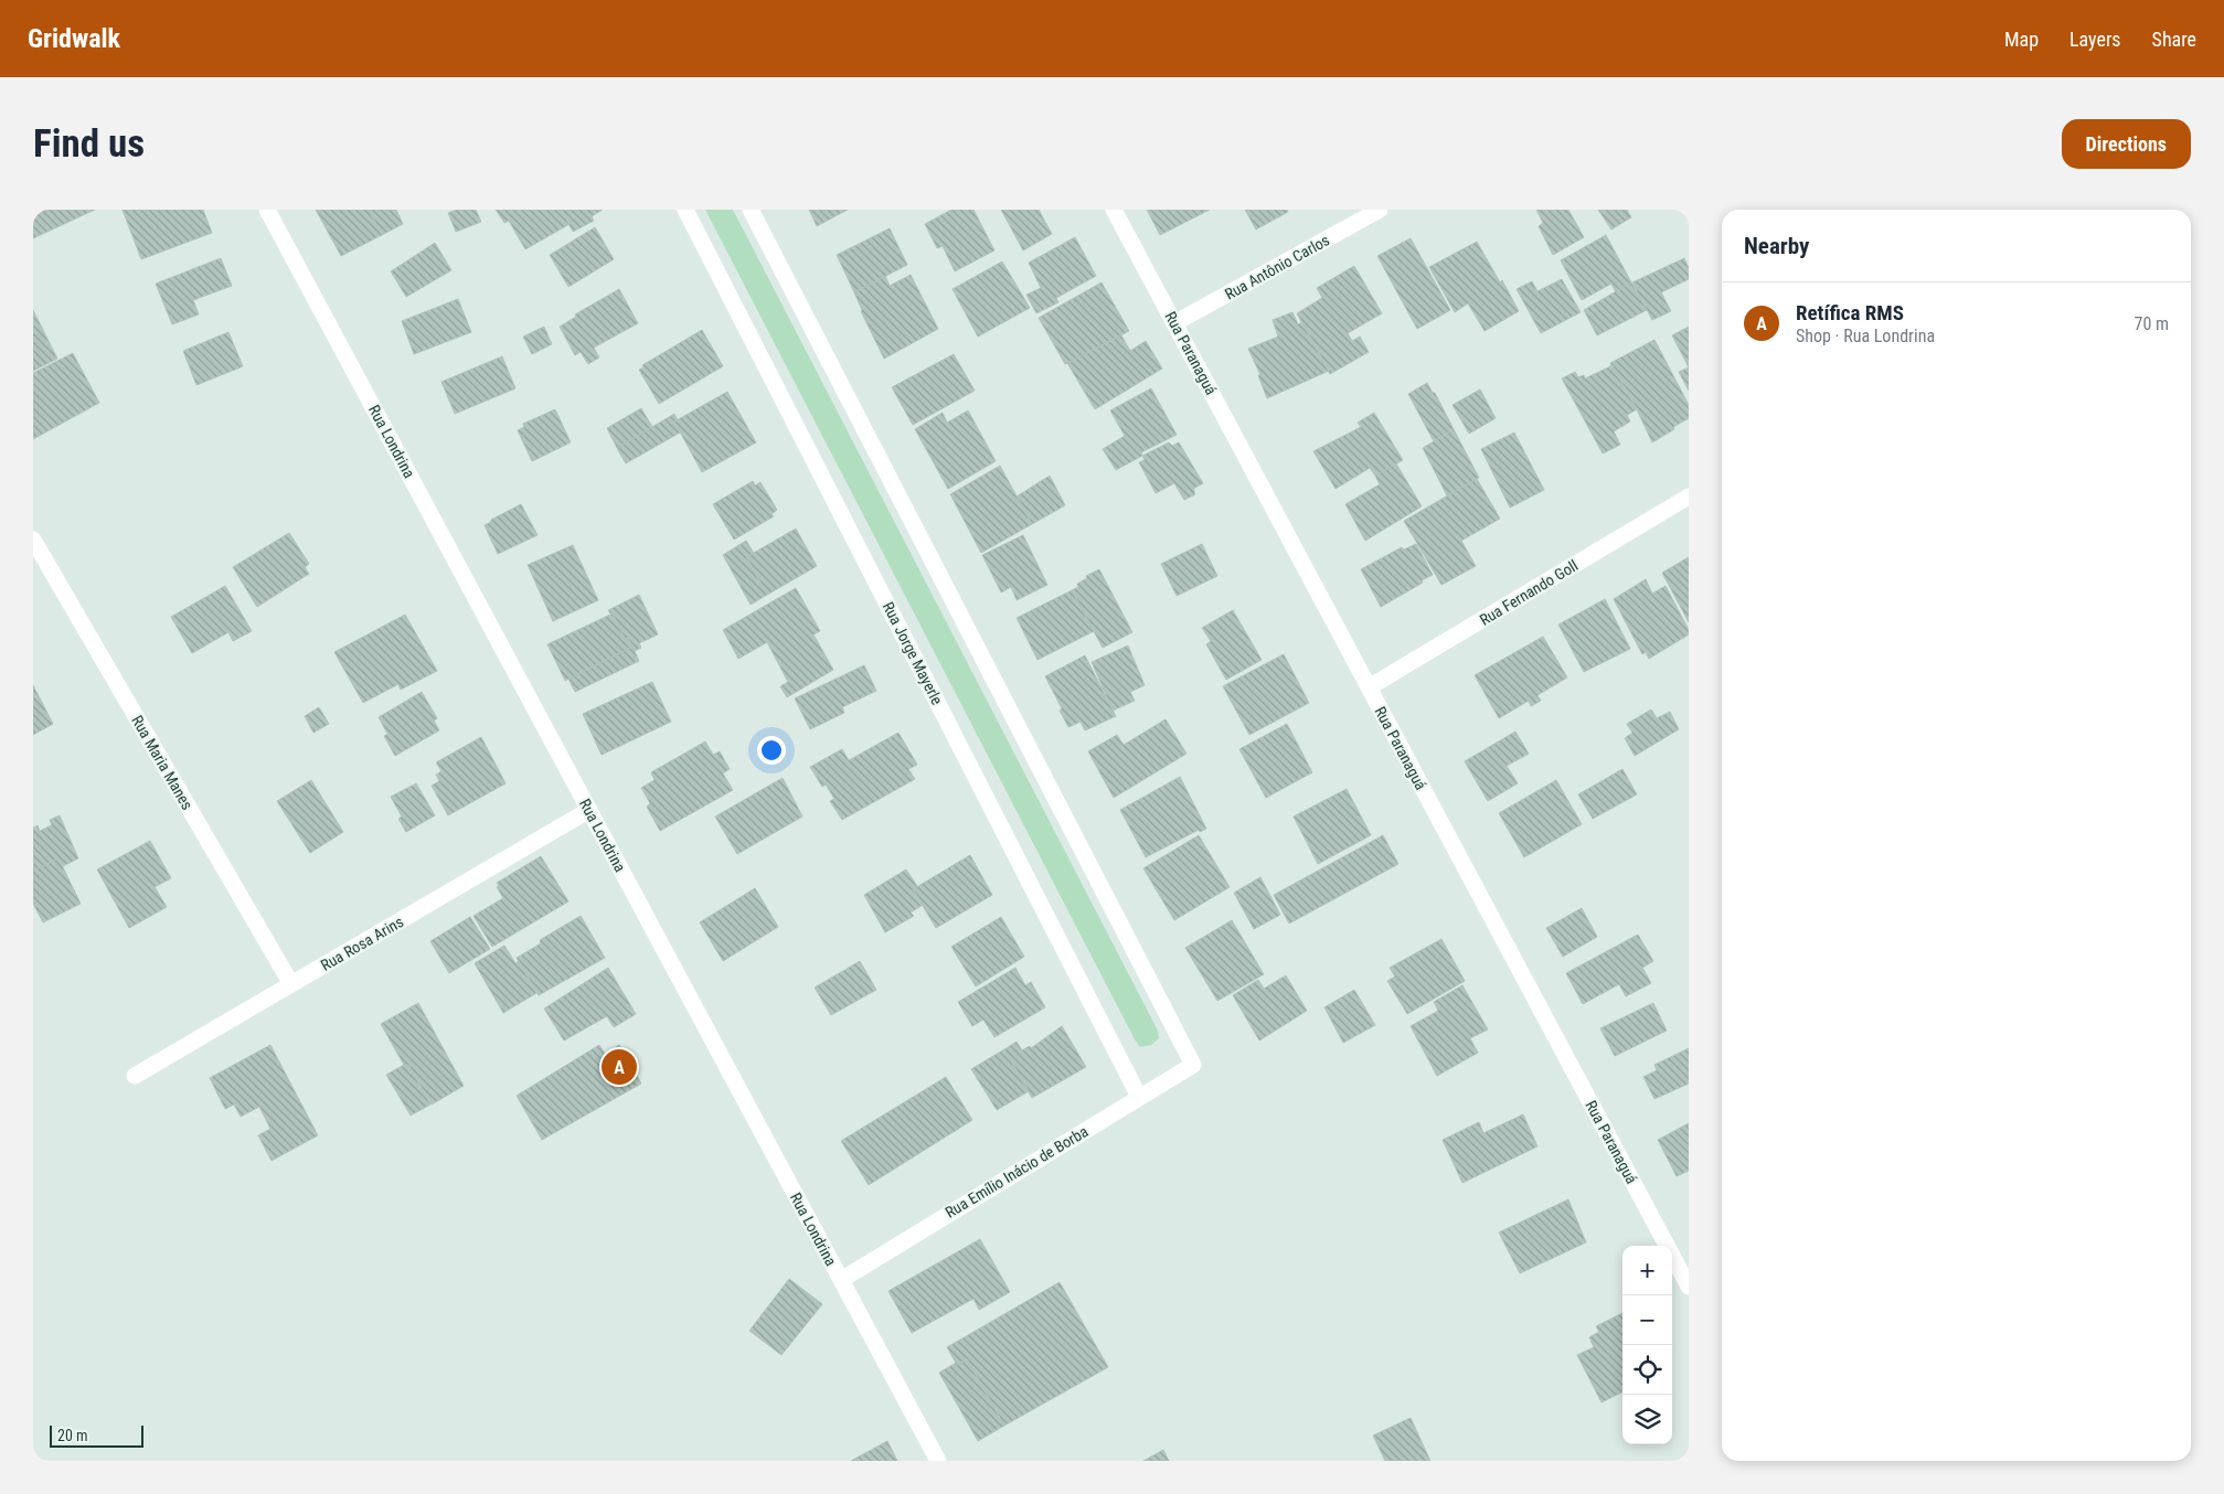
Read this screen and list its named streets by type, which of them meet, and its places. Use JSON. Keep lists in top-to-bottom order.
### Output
{
  "streets": {
    "street": [
      "Rua Antônio Carlos",
      "Rua Paranaguá",
      "Rua Londrina",
      "Rua Fernando Goll",
      "Rua Jorge Mayerle",
      "Rua Maria Manes",
      "Rua Rosa Arins",
      "Rua Emílio Inácio de Borba"
    ]
  },
  "crossings": [
    ["Rua Antônio Carlos", "Rua Paranaguá"],
    ["Rua Paranaguá", "Rua Fernando Goll"],
    ["Rua Londrina", "Rua Rosa Arins"],
    ["Rua Londrina", "Rua Emílio Inácio de Borba"],
    ["Rua Jorge Mayerle", "Rua Emílio Inácio de Borba"],
    ["Rua Maria Manes", "Rua Rosa Arins"]
  ],
  "scale_bar": "20 m",
  "page": {
    "header": "Gridwalk",
    "nav": ["Map", "Layers", "Share"],
    "buttons": "Directions",
    "title": "Find us",
    "heading": "Nearby",
    "list": [
      {
        "mark": "A",
        "name": "Retífica RMS",
        "note": "Shop · Rua Londrina",
        "value": "70 m"
      }
    ],
    "pins": "A",
    "map_buttons": ["+", "−"],
    "scale": "20 m"
  }
}
